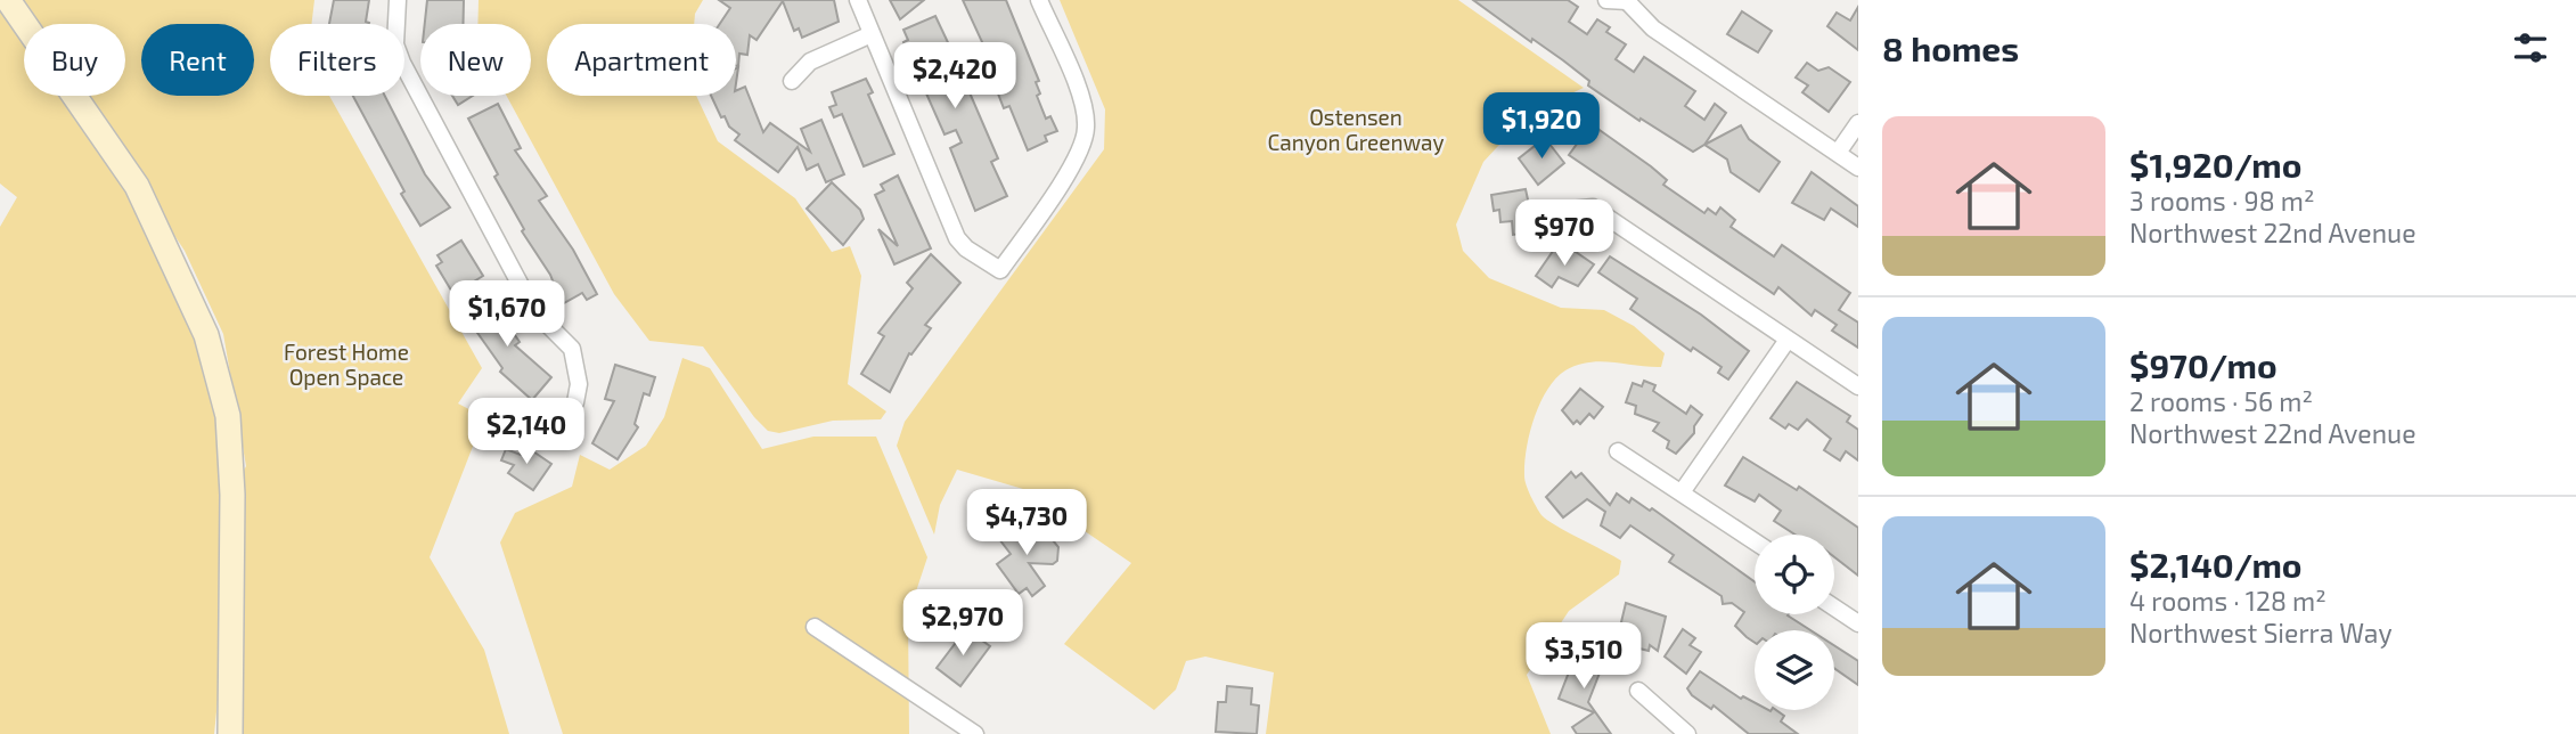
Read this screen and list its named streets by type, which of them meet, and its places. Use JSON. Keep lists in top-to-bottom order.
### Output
{
  "parks": ["Ostensen Canyon Greenway", "Forest Home Open Space"],
  "page": {
    "heading": "8 homes",
    "chip": [
      "Buy",
      "Rent",
      "Filters",
      "New",
      "Apartment"
    ],
    "price": [
      "$2,420",
      "$1,920",
      "$970",
      "$1,670",
      "$2,140",
      "$4,730",
      "$2,970",
      "$3,510"
    ],
    "list": [
      {
        "name": "$1,920/mo",
        "note": "3 rooms · 98 m² · Northwest 22nd Avenue"
      },
      {
        "name": "$970/mo",
        "note": "2 rooms · 56 m² · Northwest 22nd Avenue"
      },
      {
        "name": "$2,140/mo",
        "note": "4 rooms · 128 m² · Northwest Sierra Way"
      }
    ]
  }
}
